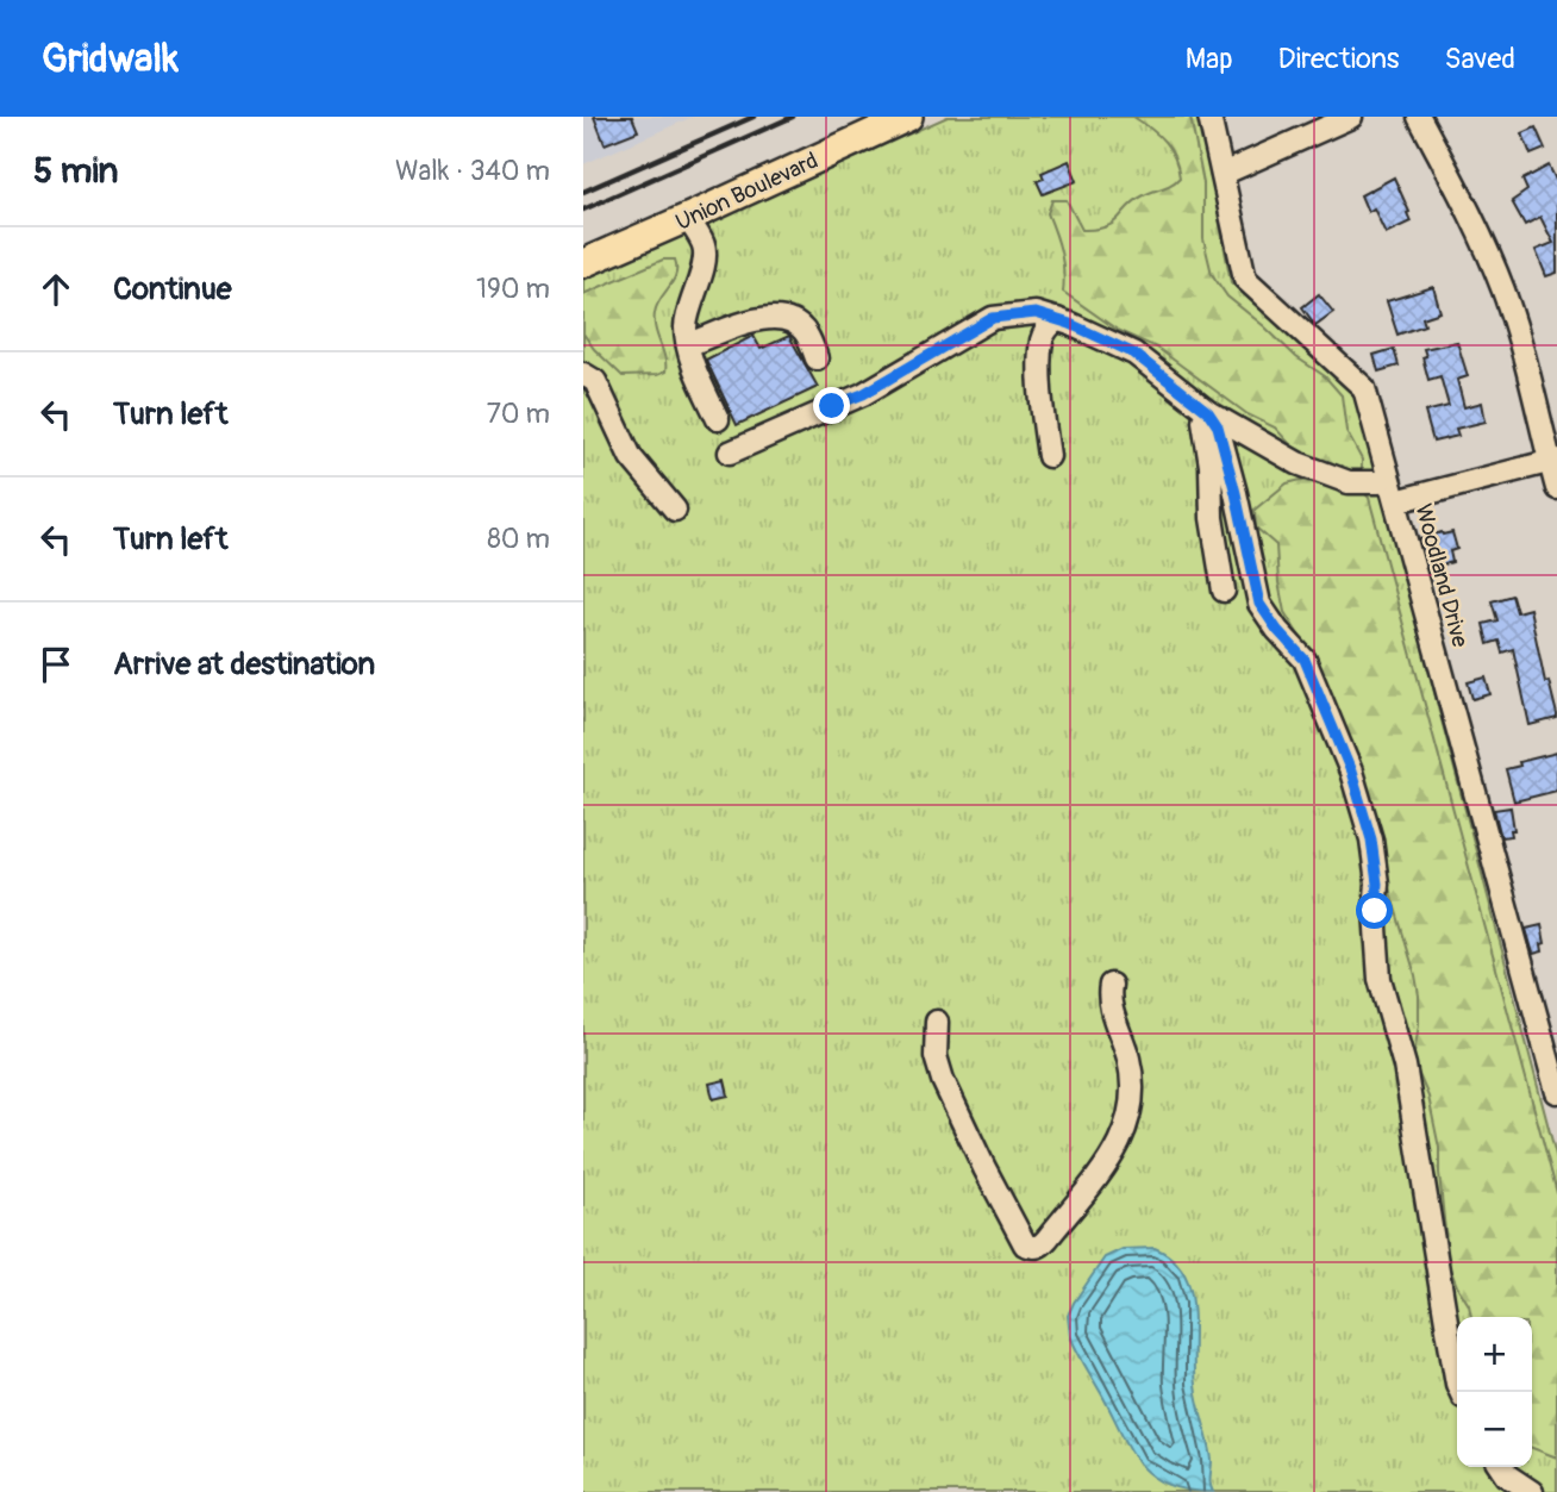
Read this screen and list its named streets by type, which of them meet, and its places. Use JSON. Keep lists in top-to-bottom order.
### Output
{
  "streets": {
    "main road": ["Union Boulevard"],
    "street": ["Woodland Drive"]
  },
  "page": {
    "header": "Gridwalk",
    "nav": ["Map", "Directions", "Saved"],
    "heading": ["5 min", "Walk · 340 m"],
    "list": [
      ["Continue", "190 m"],
      ["Turn left", "70 m"],
      ["Turn left", "80 m"],
      "Arrive at destination"
    ],
    "map_buttons": ["+", "−"]
  }
}
